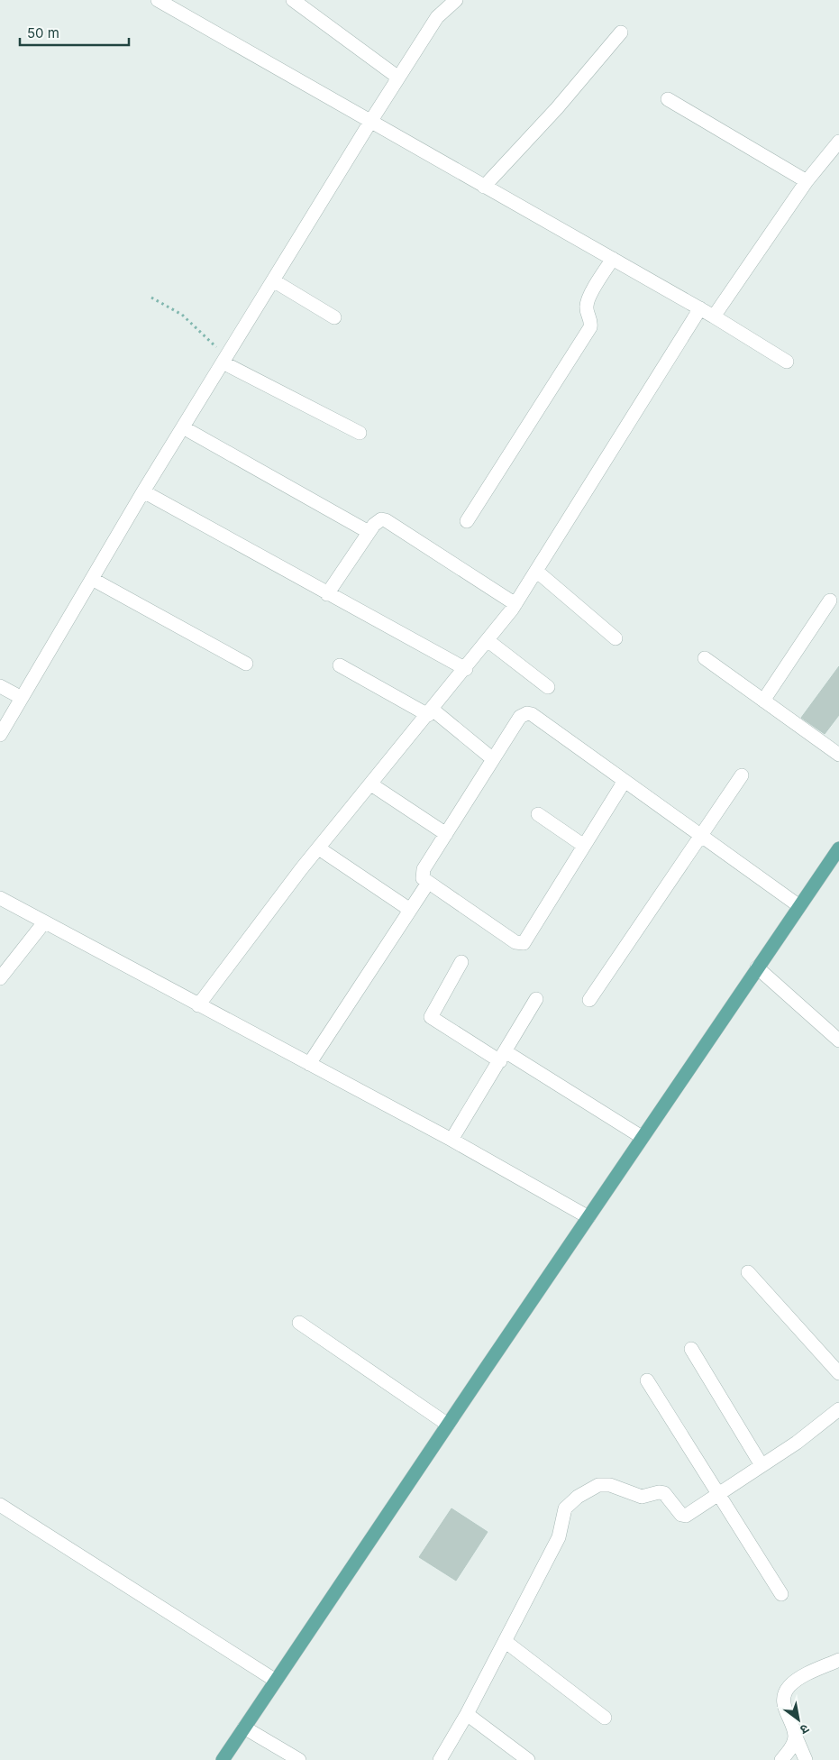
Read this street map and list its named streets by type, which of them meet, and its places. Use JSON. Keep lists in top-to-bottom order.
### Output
{
  "scale_bar": "50 m",
  "north": "bottom right"
}
